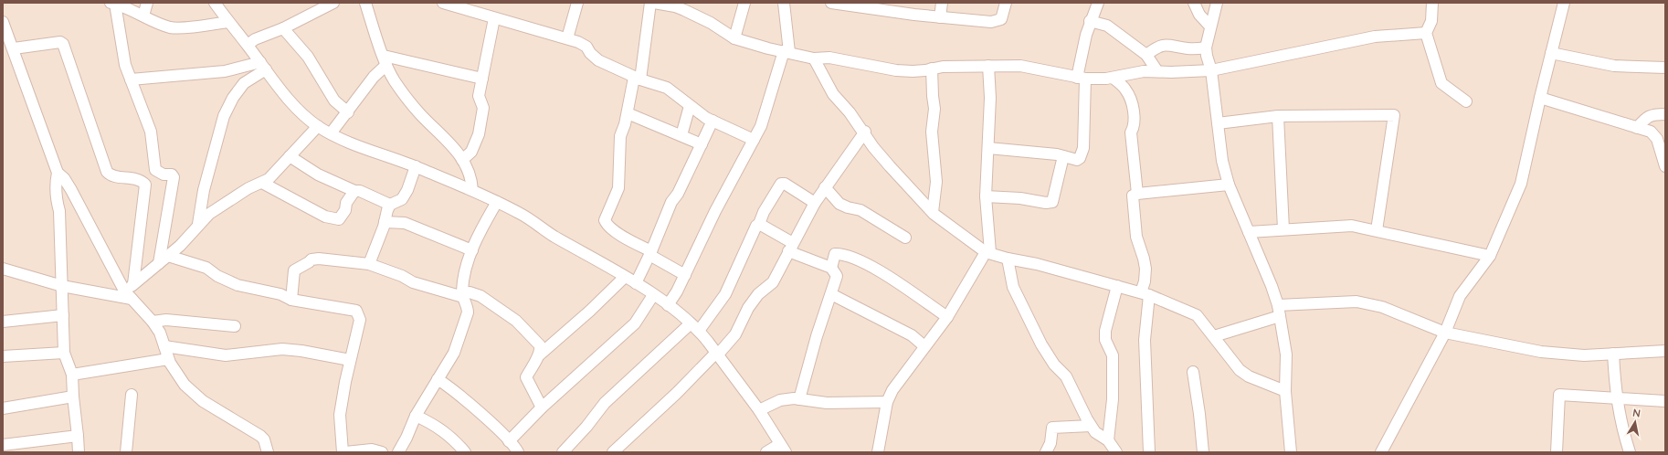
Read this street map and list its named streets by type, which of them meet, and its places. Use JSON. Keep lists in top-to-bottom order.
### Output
{
  "north": "top"
}
